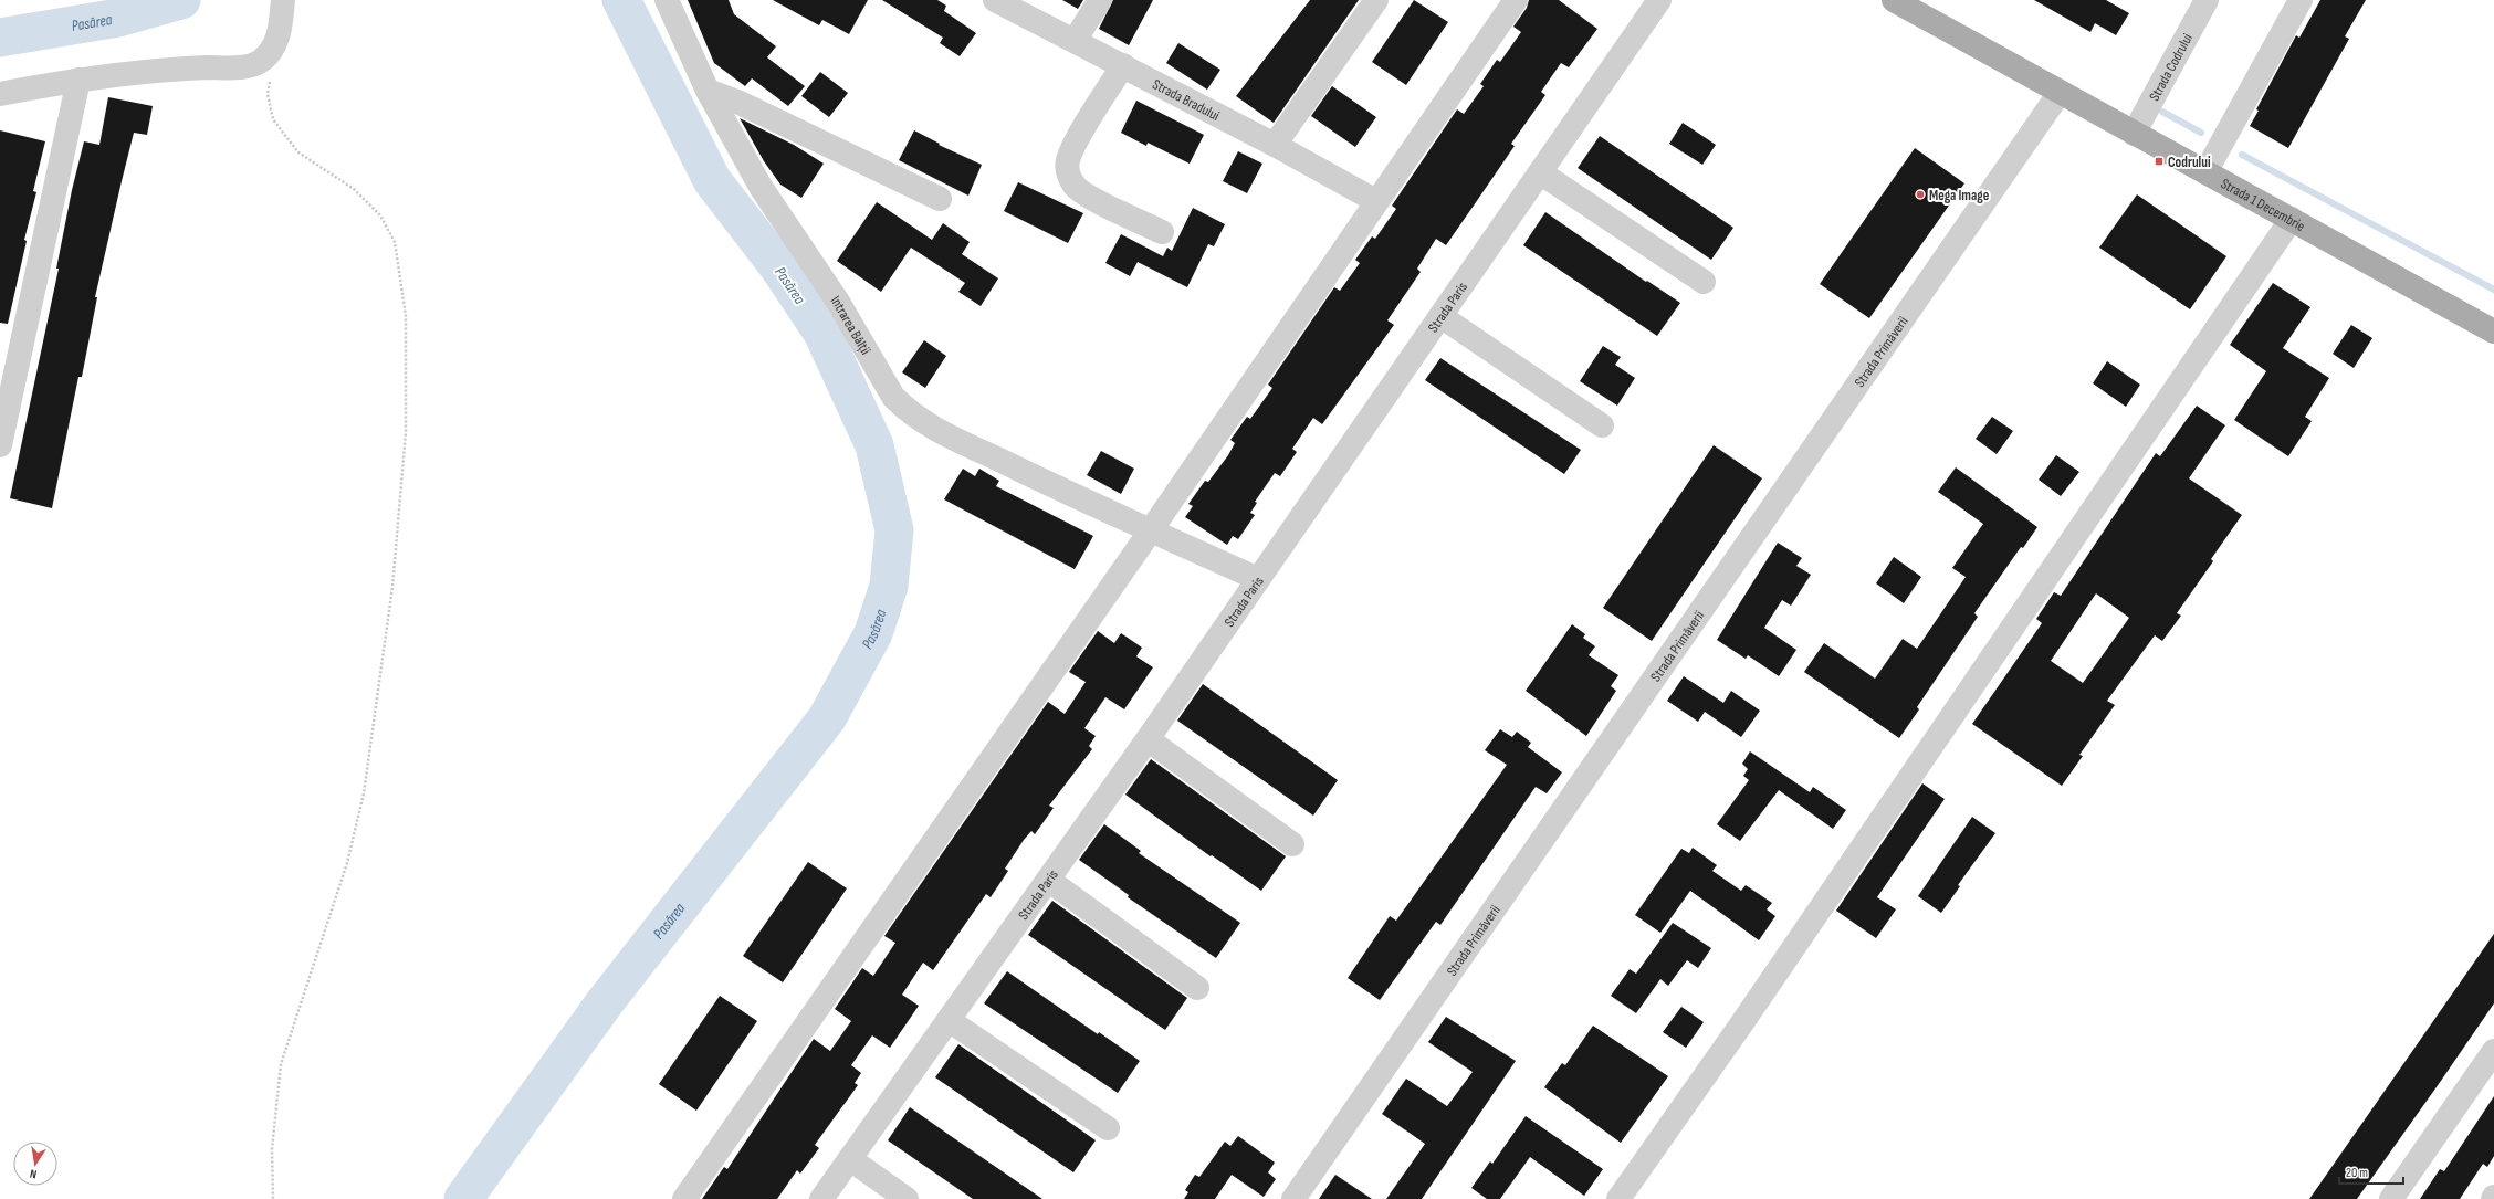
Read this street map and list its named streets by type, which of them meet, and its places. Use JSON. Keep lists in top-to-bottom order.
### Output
{
  "streets": {
    "main road": ["Strada 1 Decembrie"],
    "street": [
      "Strada Codrului",
      "Strada Bradului",
      "Strada Paris",
      "Intrarea Bălții",
      "Strada Primăverii"
    ]
  },
  "crossings": [
    ["Strada Codrului", "Strada 1 Decembrie"],
    ["Strada 1 Decembrie", "Strada Primăverii"],
    ["Strada Paris", "Intrarea Bălții"]
  ],
  "water": ["Pasărea"],
  "places": {
    "transit": ["Codrului"],
    "other": ["Mega Image"]
  },
  "scale_bar": "20 m",
  "north": "bottom"
}
